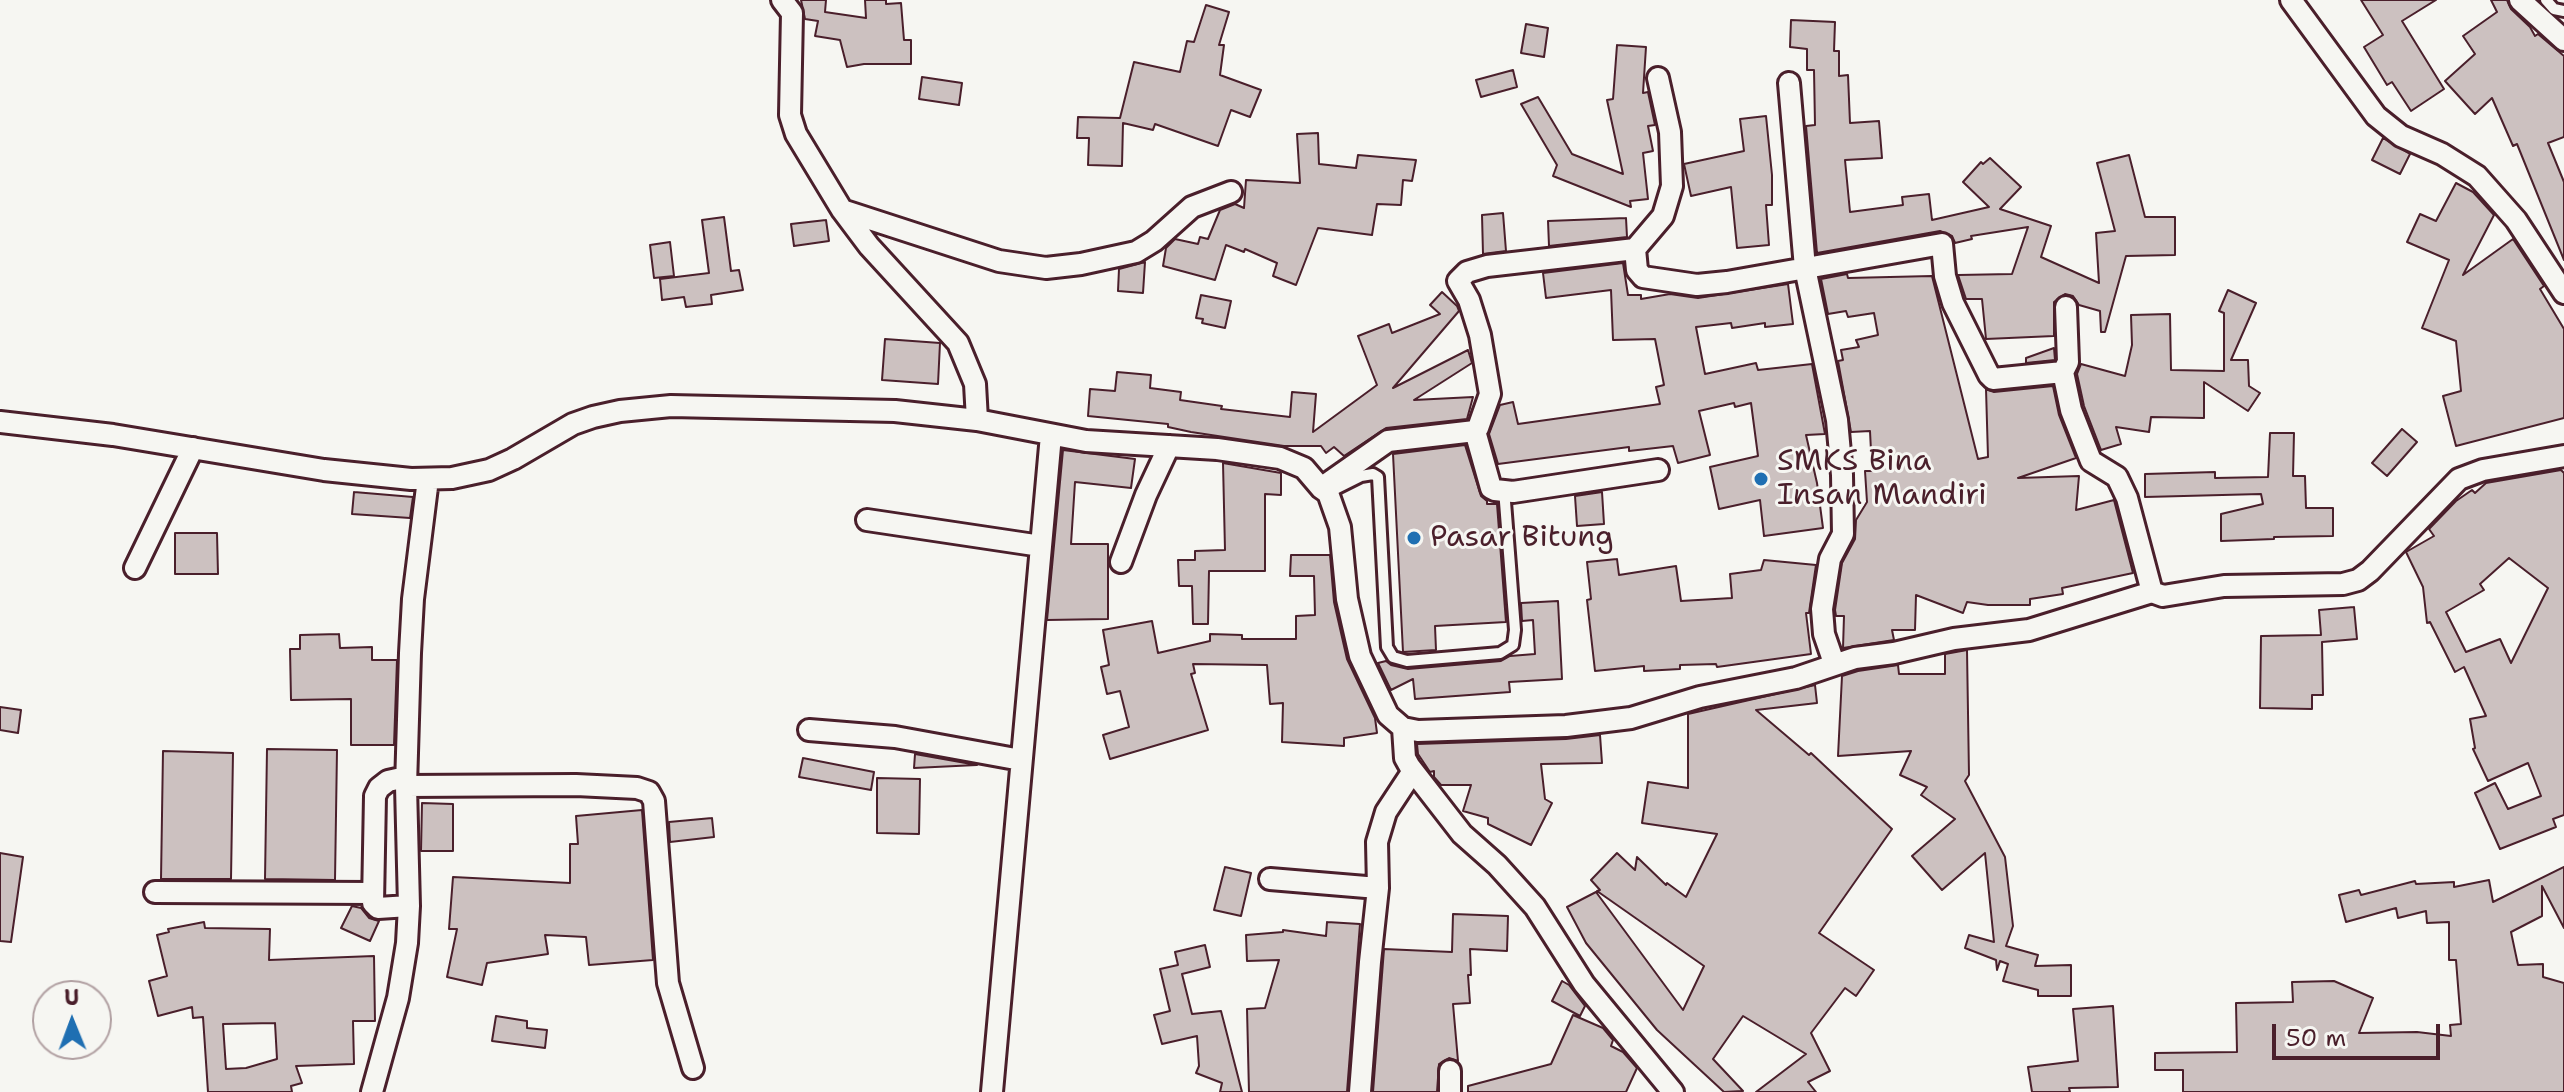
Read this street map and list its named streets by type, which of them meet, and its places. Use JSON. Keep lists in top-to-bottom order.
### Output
{
  "places": ["SMKS Bina Insan Mandiri", "Pasar Bitung"],
  "scale_bar": "50 m",
  "north": "top"
}
